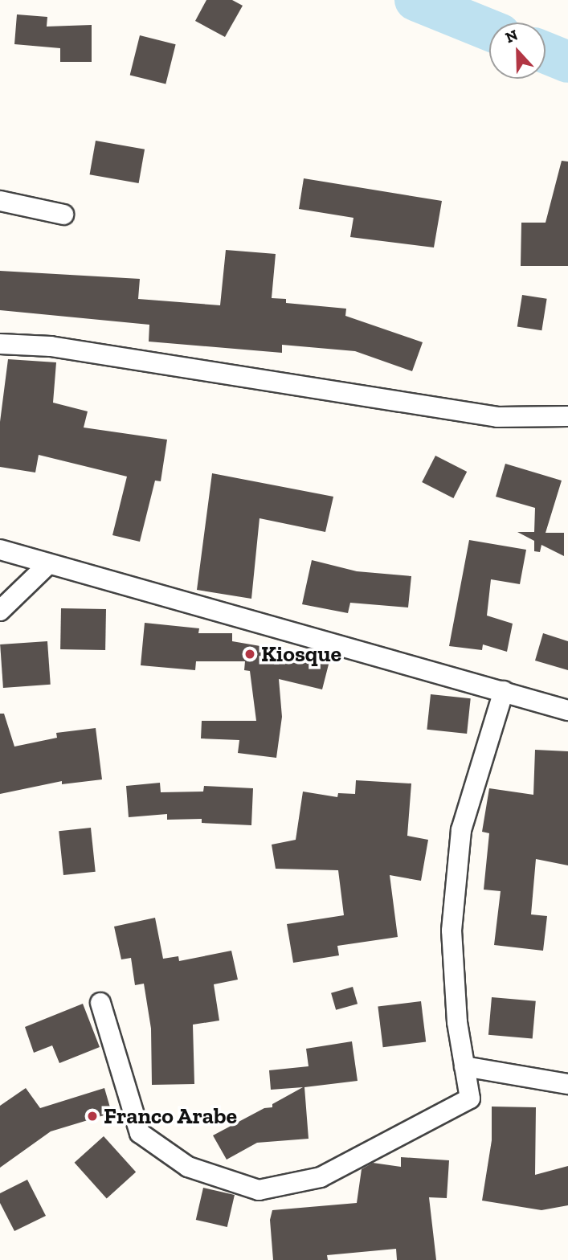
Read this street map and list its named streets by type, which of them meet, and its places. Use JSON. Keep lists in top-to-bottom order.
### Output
{
  "places": ["Kiosque", "Franco Arabe"],
  "north": "top"
}
